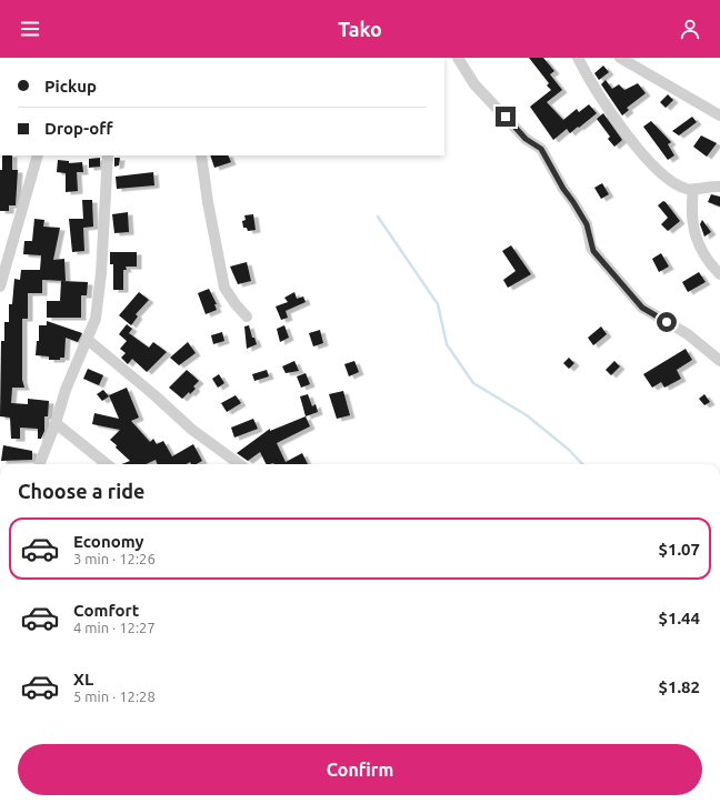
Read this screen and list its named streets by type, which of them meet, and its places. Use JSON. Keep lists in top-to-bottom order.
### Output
{
  "page": {
    "header": "Tako",
    "banner": ["Pickup", "Drop-off"],
    "heading": "Choose a ride",
    "list": [
      {
        "name": "Economy",
        "note": "3 min · 12:26",
        "value": "$1.07"
      },
      {
        "name": "Comfort",
        "note": "4 min · 12:27",
        "value": "$1.44"
      },
      {
        "name": "XL",
        "note": "5 min · 12:28",
        "value": "$1.82"
      }
    ],
    "buttons": "Confirm"
  }
}
